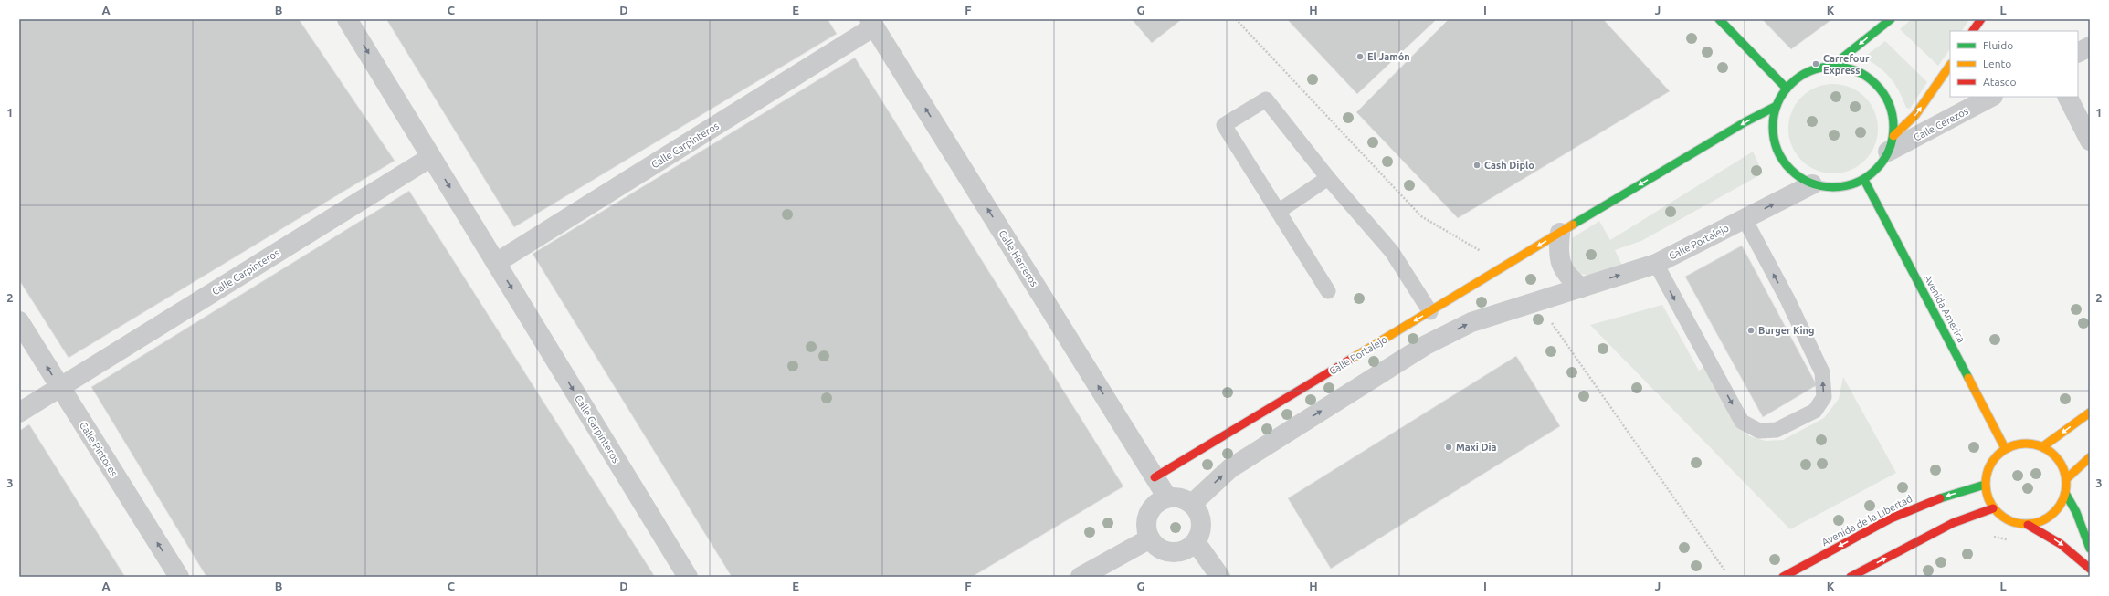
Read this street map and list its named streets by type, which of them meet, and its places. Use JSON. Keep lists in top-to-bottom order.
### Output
{
  "streets": {
    "street": [
      "Calle Cerezos",
      "Calle Carpinteros",
      "Calle Portalejo",
      "Calle Herreros",
      "Avenida America",
      "Calle Pintores",
      "Avenida de la Libertad"
    ]
  },
  "crossings": [
    ["Calle Cerezos", "Calle Portalejo"],
    ["Calle Cerezos", "Avenida America"],
    ["Calle Carpinteros", "Calle Herreros"],
    ["Calle Carpinteros", "Calle Pintores"],
    ["Calle Portalejo", "Calle Herreros"],
    ["Calle Portalejo", "Avenida America"],
    ["Avenida America", "Avenida de la Libertad"]
  ],
  "one_way": ["Calle Carpinteros", "Calle Herreros", "Calle Pintores"],
  "places": [
    "El Jamón",
    "Carrefour Express",
    "Cash Diplo",
    "Burger King",
    "Maxi Dia"
  ],
  "legend": ["Fluido", "Lento", "Atasco"],
  "grid": {
    "columns": [
      "A",
      "B",
      "C",
      "D",
      "E",
      "F",
      "G",
      "H",
      "I",
      "J",
      "K",
      "L"
    ],
    "rows": ["1", "2", "3"]
  }
}
